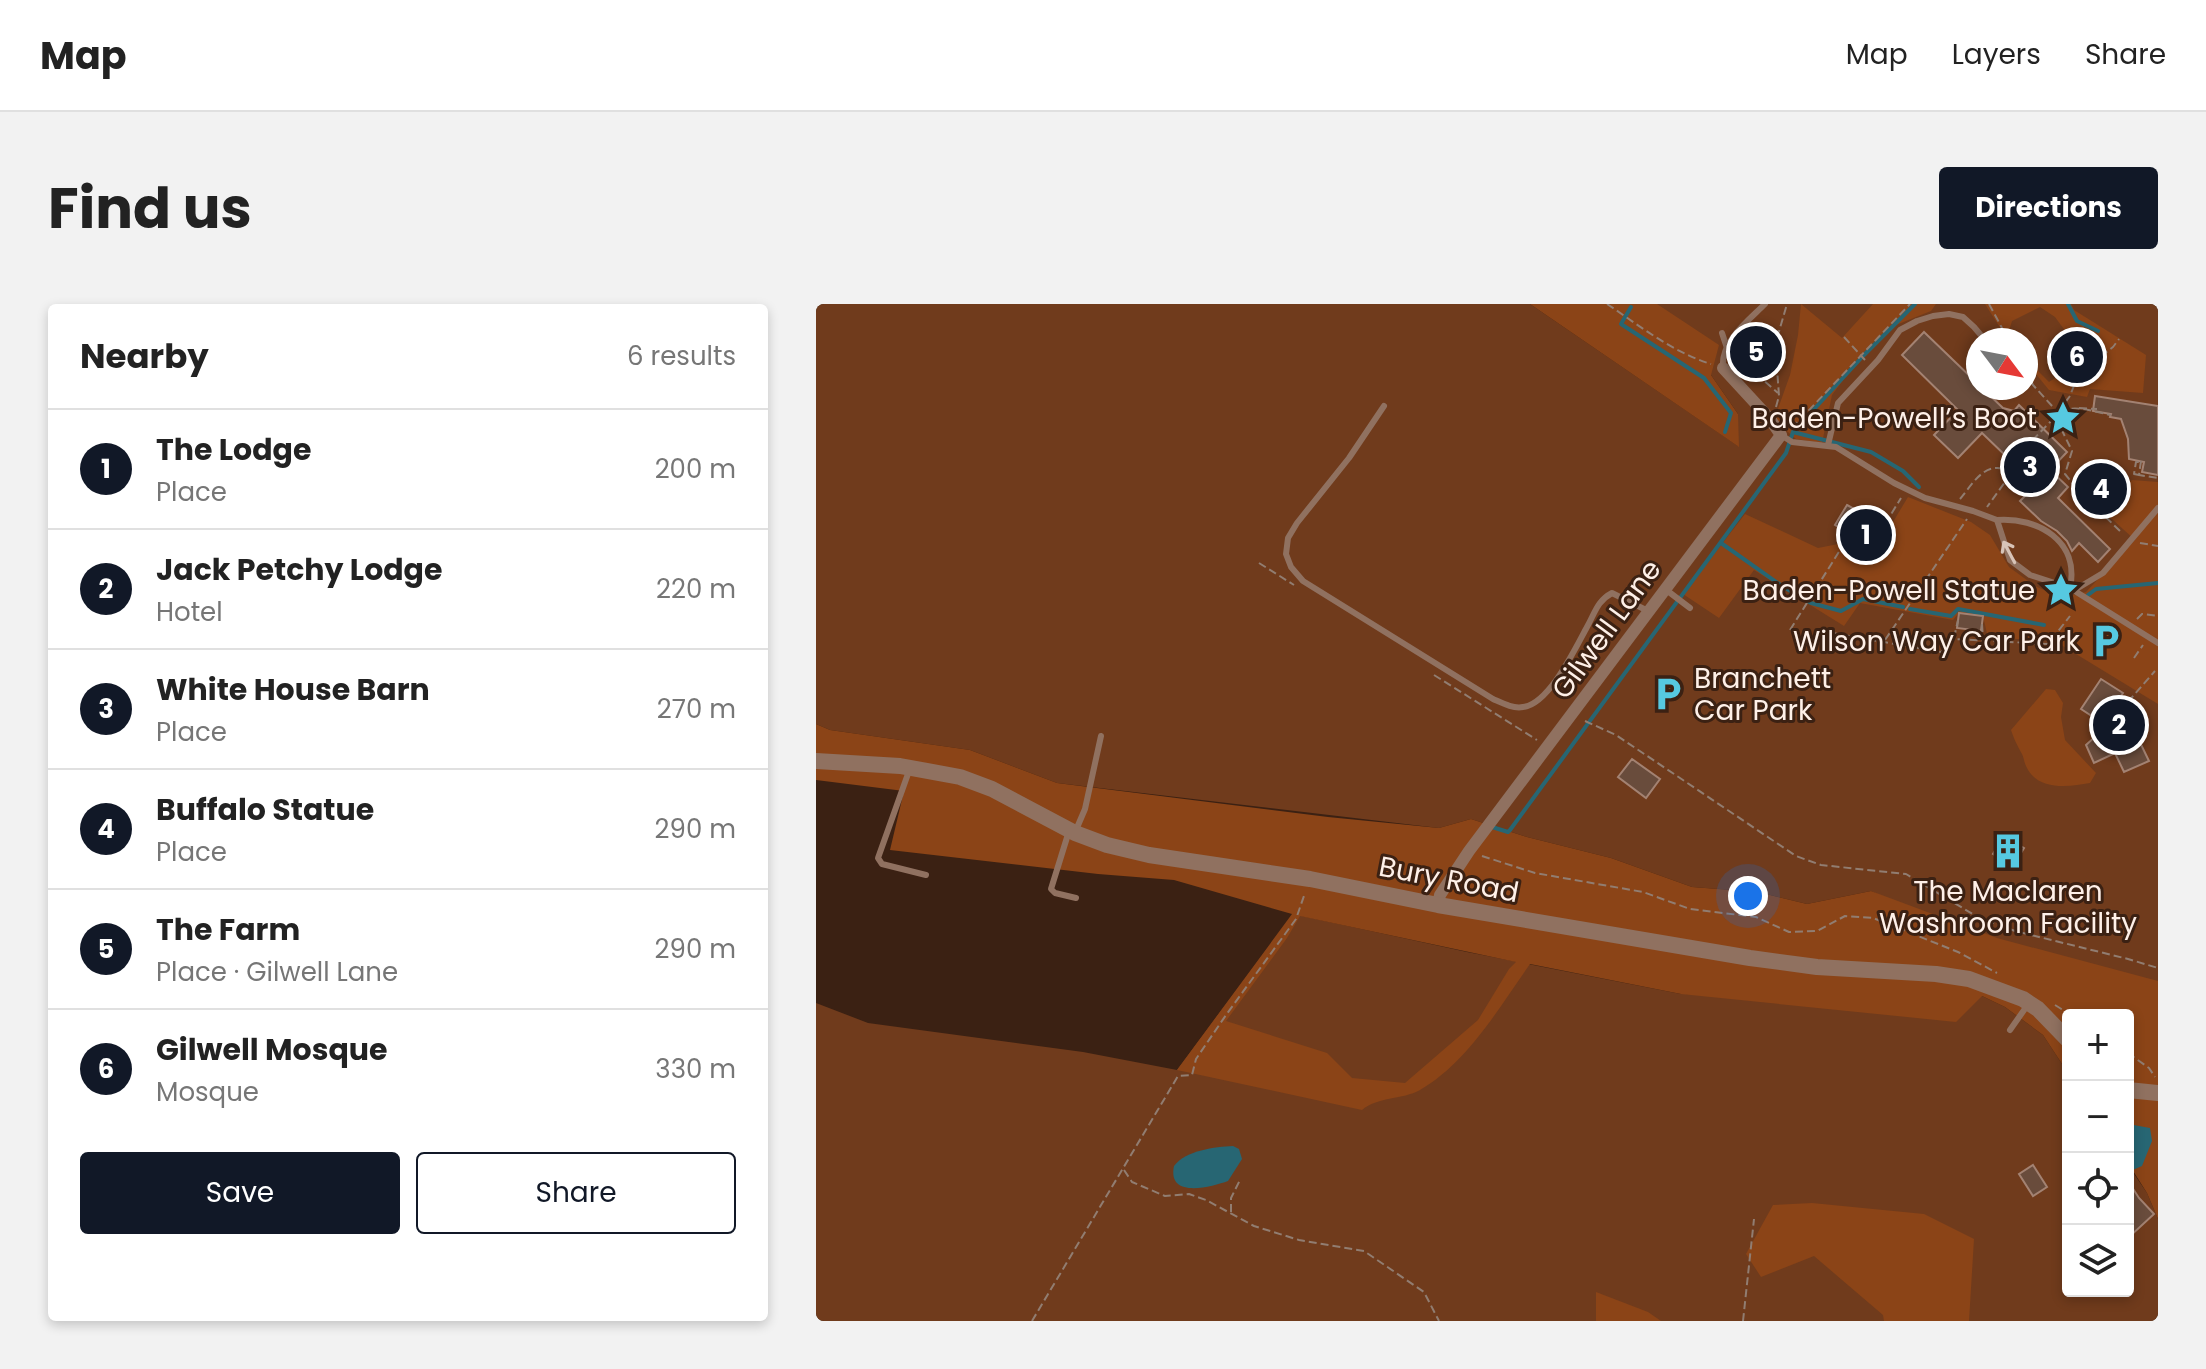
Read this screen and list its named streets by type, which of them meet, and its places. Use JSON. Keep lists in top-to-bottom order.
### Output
{
  "streets": {
    "street": ["Gilwell Lane", "Bury Road"]
  },
  "crossings": [
    ["Gilwell Lane", "Bury Road"]
  ],
  "places": {
    "place": ["Baden-Powell’s Boot", "Baden-Powell Statue"],
    "parking": ["Wilson Way Car Park", "Branchett Car Park"],
    "building": ["The Maclaren Washroom Facility"]
  },
  "north": "bottom right",
  "page": {
    "header": "Map",
    "nav": ["Map", "Layers", "Share"],
    "title": "Find us",
    "buttons": [
      "Directions",
      ["Save", "Share"]
    ],
    "heading": ["Nearby", "6 results"],
    "pins": [
      "5",
      "6",
      "3",
      "4",
      "1",
      "2"
    ],
    "list": [
      {
        "mark": "1",
        "name": "The Lodge",
        "note": "Place",
        "value": "200 m"
      },
      {
        "mark": "2",
        "name": "Jack Petchy Lodge",
        "note": "Hotel",
        "value": "220 m"
      },
      {
        "mark": "3",
        "name": "White House Barn",
        "note": "Place",
        "value": "270 m"
      },
      {
        "mark": "4",
        "name": "Buffalo Statue",
        "note": "Place",
        "value": "290 m"
      },
      {
        "mark": "5",
        "name": "The Farm",
        "note": "Place · Gilwell Lane",
        "value": "290 m"
      },
      {
        "mark": "6",
        "name": "Gilwell Mosque",
        "note": "Mosque",
        "value": "330 m"
      }
    ],
    "map_buttons": ["+", "−"]
  }
}
